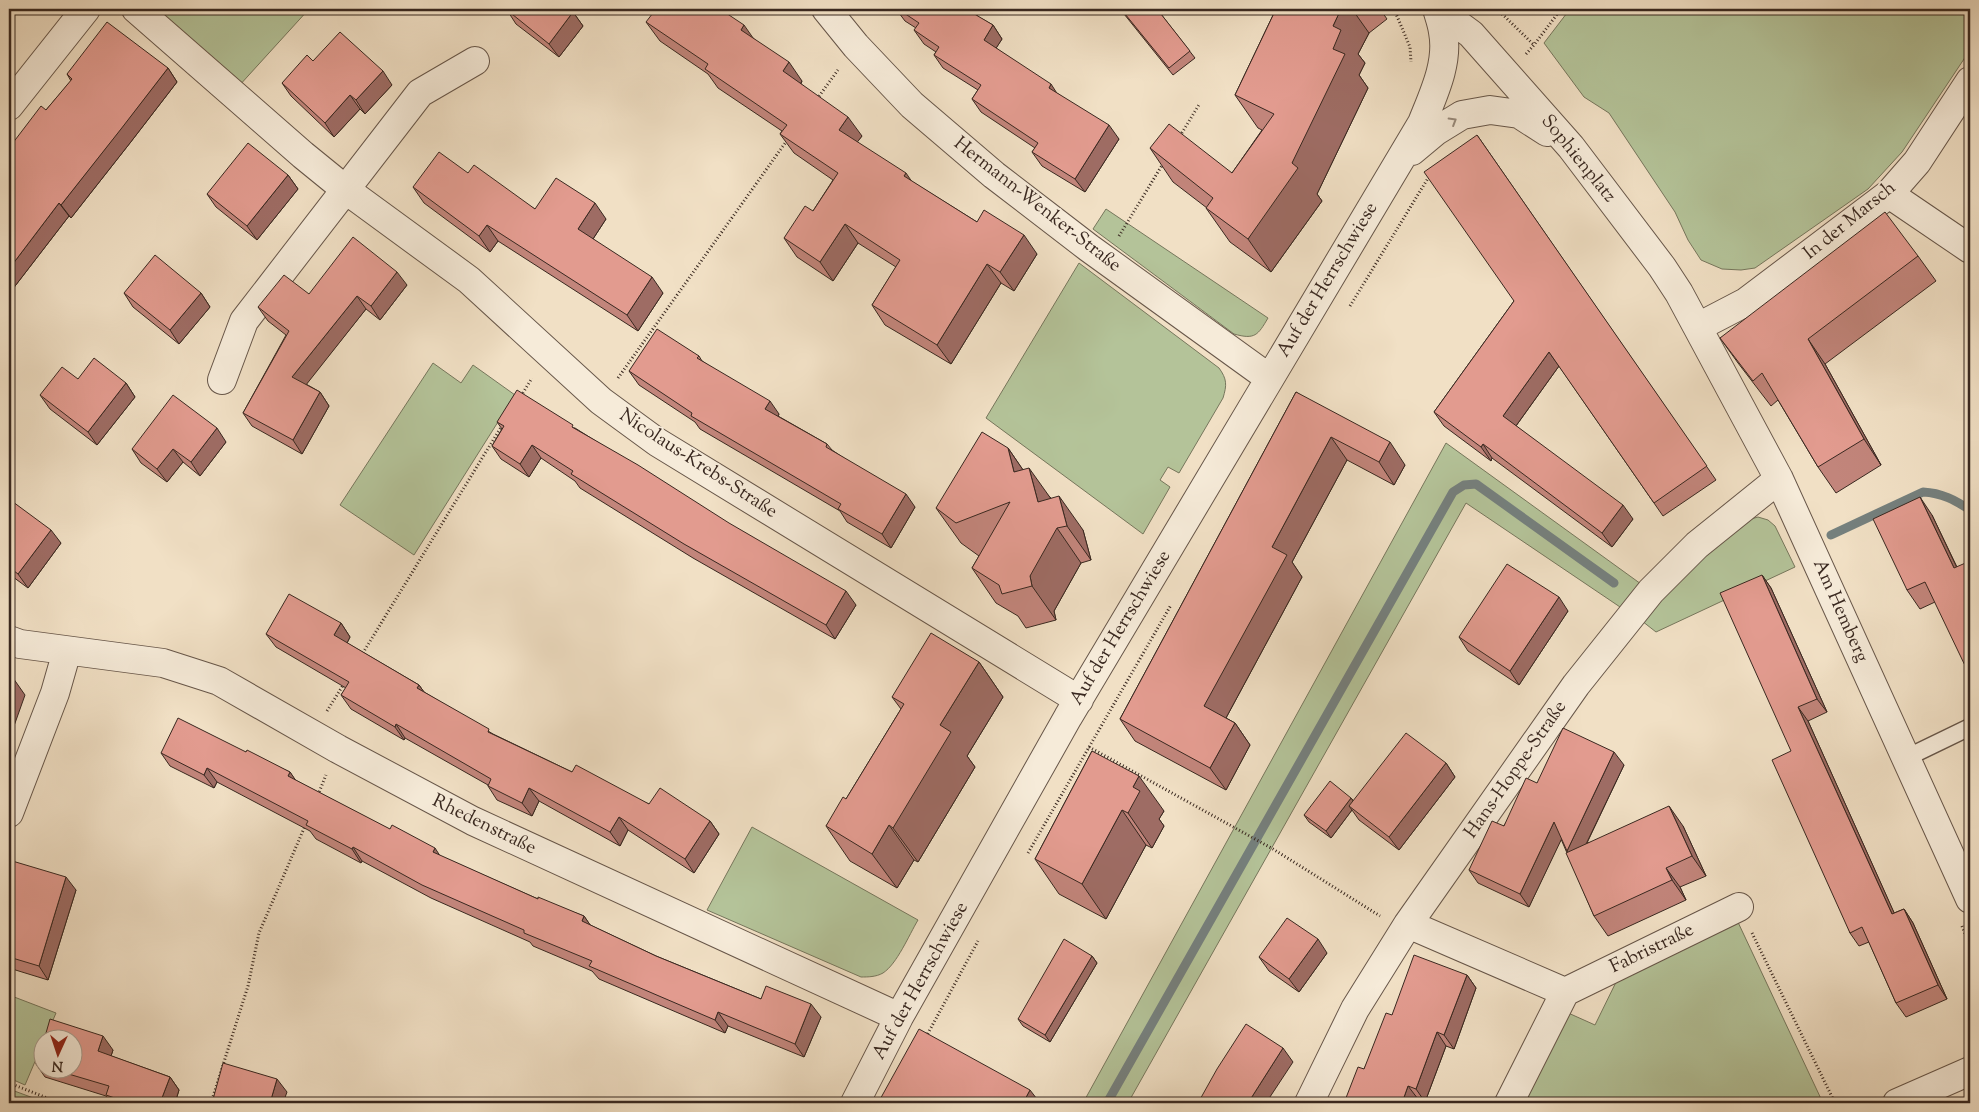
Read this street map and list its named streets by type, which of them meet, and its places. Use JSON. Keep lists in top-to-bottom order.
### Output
{
  "streets": {
    "street": [
      "Sophienplatz",
      "Hermann-Wenker-Straße",
      "In der Marsch",
      "Auf der Herrschwiese",
      "Nicolaus-Krebs-Straße",
      "Am Hemberg",
      "Hans-Hoppe-Straße",
      "Rhedenstraße",
      "Fabristraße"
    ]
  },
  "crossings": [
    ["Sophienplatz", "In der Marsch"],
    ["Sophienplatz", "Auf der Herrschwiese"],
    ["Sophienplatz", "Am Hemberg"],
    ["Hermann-Wenker-Straße", "Auf der Herrschwiese"],
    ["In der Marsch", "Am Hemberg"],
    ["Auf der Herrschwiese", "Nicolaus-Krebs-Straße"],
    ["Auf der Herrschwiese", "Rhedenstraße"],
    ["Am Hemberg", "Hans-Hoppe-Straße"]
  ],
  "north": "bottom"
}
